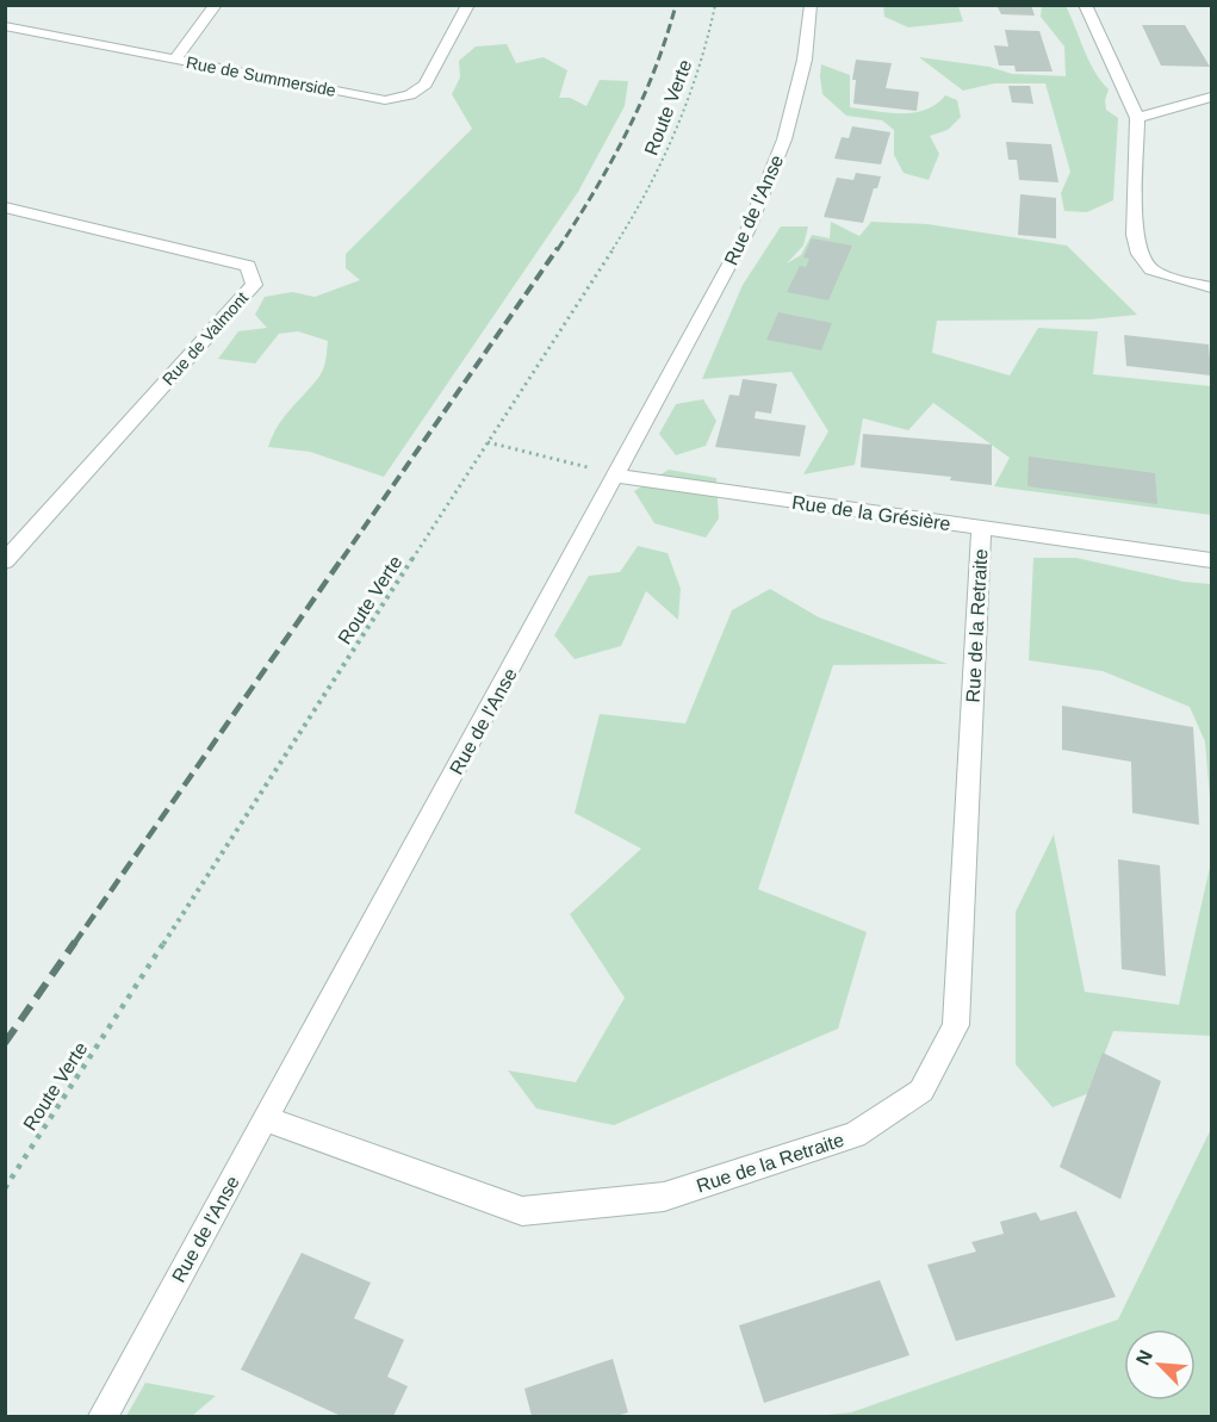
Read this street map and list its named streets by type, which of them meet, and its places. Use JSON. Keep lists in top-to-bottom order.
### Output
{
  "streets": {
    "street": [
      "Rue de Summerside",
      "Rue de l'Anse",
      "Rue de Valmont",
      "Rue de la Grésière",
      "Rue de la Retraite"
    ],
    "path": ["Route Verte"]
  },
  "crossings": [
    ["Rue de l'Anse", "Rue de la Grésière"],
    ["Rue de l'Anse", "Rue de la Retraite"],
    ["Rue de la Grésière", "Rue de la Retraite"]
  ],
  "north": "top left"
}
